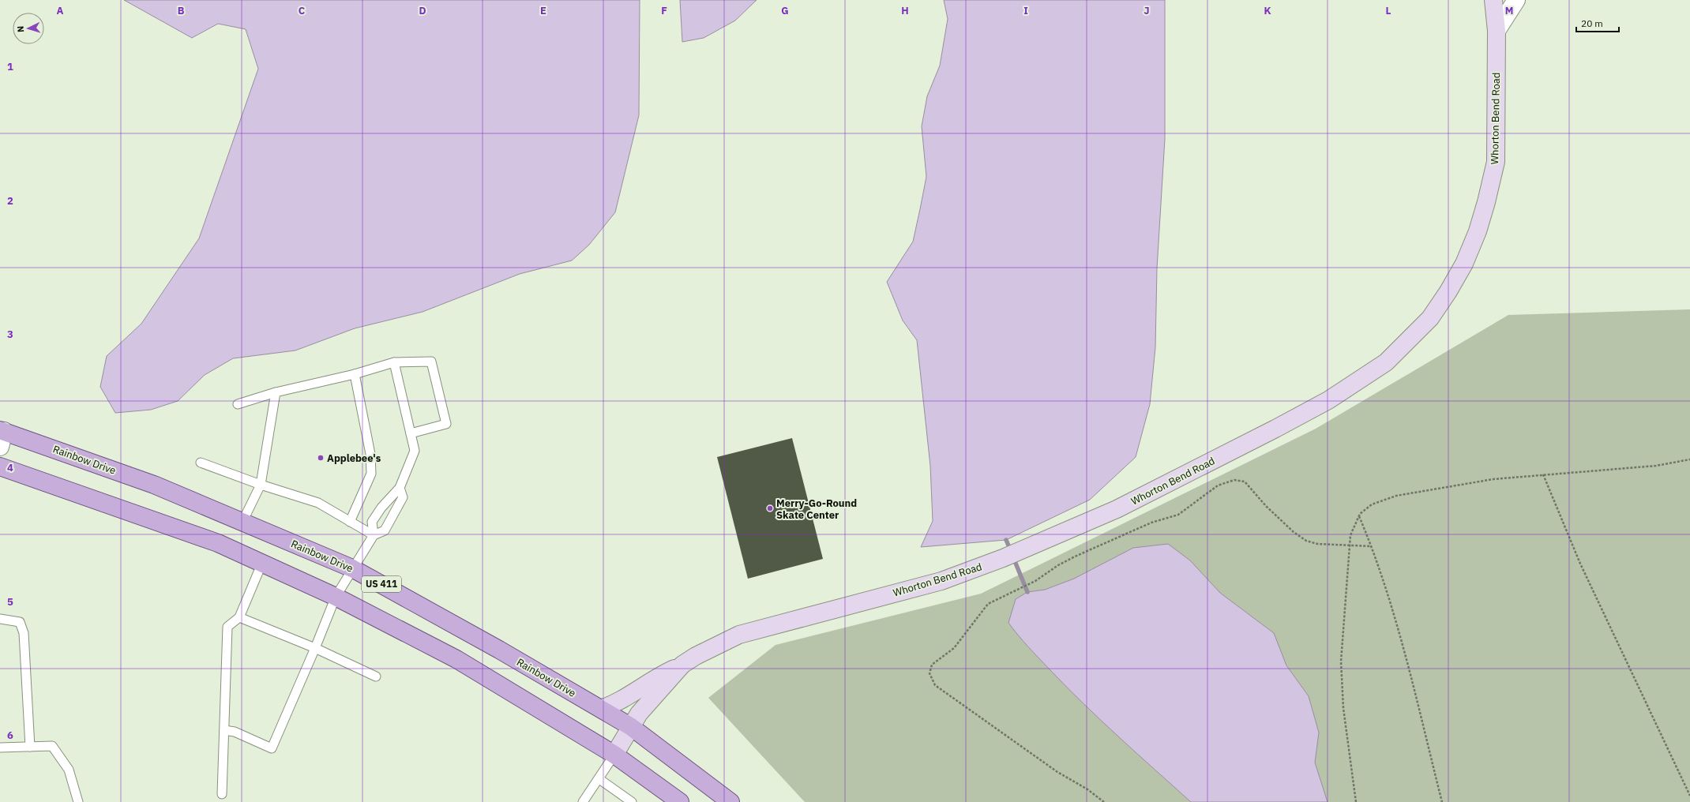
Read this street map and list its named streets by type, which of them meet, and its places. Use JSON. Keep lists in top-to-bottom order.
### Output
{
  "streets": {
    "main road": ["Whorton Bend Road", "Rainbow Drive", "US 411"]
  },
  "crossings": [
    ["Whorton Bend Road", "Rainbow Drive"]
  ],
  "places": ["Applebee's", "Merry-Go-Round Skate Center"],
  "scale_bar": "20 m",
  "north": "left",
  "grid": {
    "columns": [
      "A",
      "B",
      "C",
      "D",
      "E",
      "F",
      "G",
      "H",
      "I",
      "J",
      "K",
      "L",
      "M"
    ],
    "rows": [
      "1",
      "2",
      "3",
      "4",
      "5",
      "6"
    ]
  }
}
